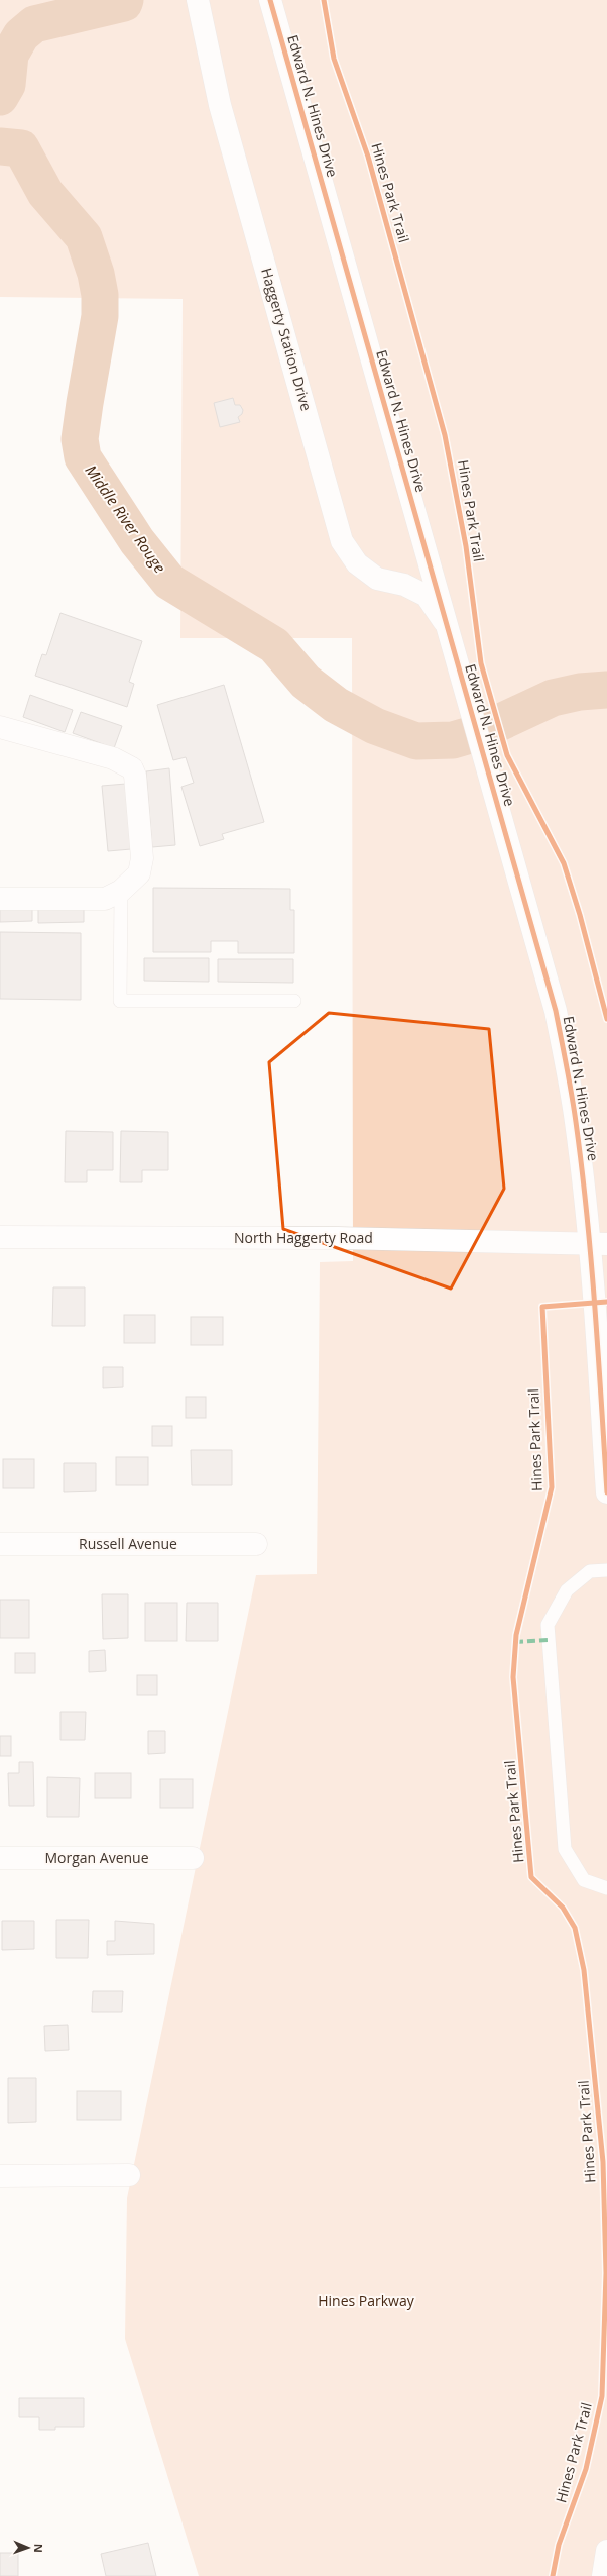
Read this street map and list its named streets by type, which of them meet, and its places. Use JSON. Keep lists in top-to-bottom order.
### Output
{
  "streets": {
    "street": [
      "Edward N. Hines Drive",
      "Haggerty Station Drive",
      "North Haggerty Road",
      "Russell Avenue",
      "Morgan Avenue"
    ],
    "cycle path": ["Hines Park Trail"]
  },
  "crossings": [
    ["Edward N. Hines Drive", "Haggerty Station Drive"],
    ["Edward N. Hines Drive", "North Haggerty Road"]
  ],
  "water": ["Middle River Rouge"],
  "parks": ["Hines Parkway"],
  "north": "right"
}
